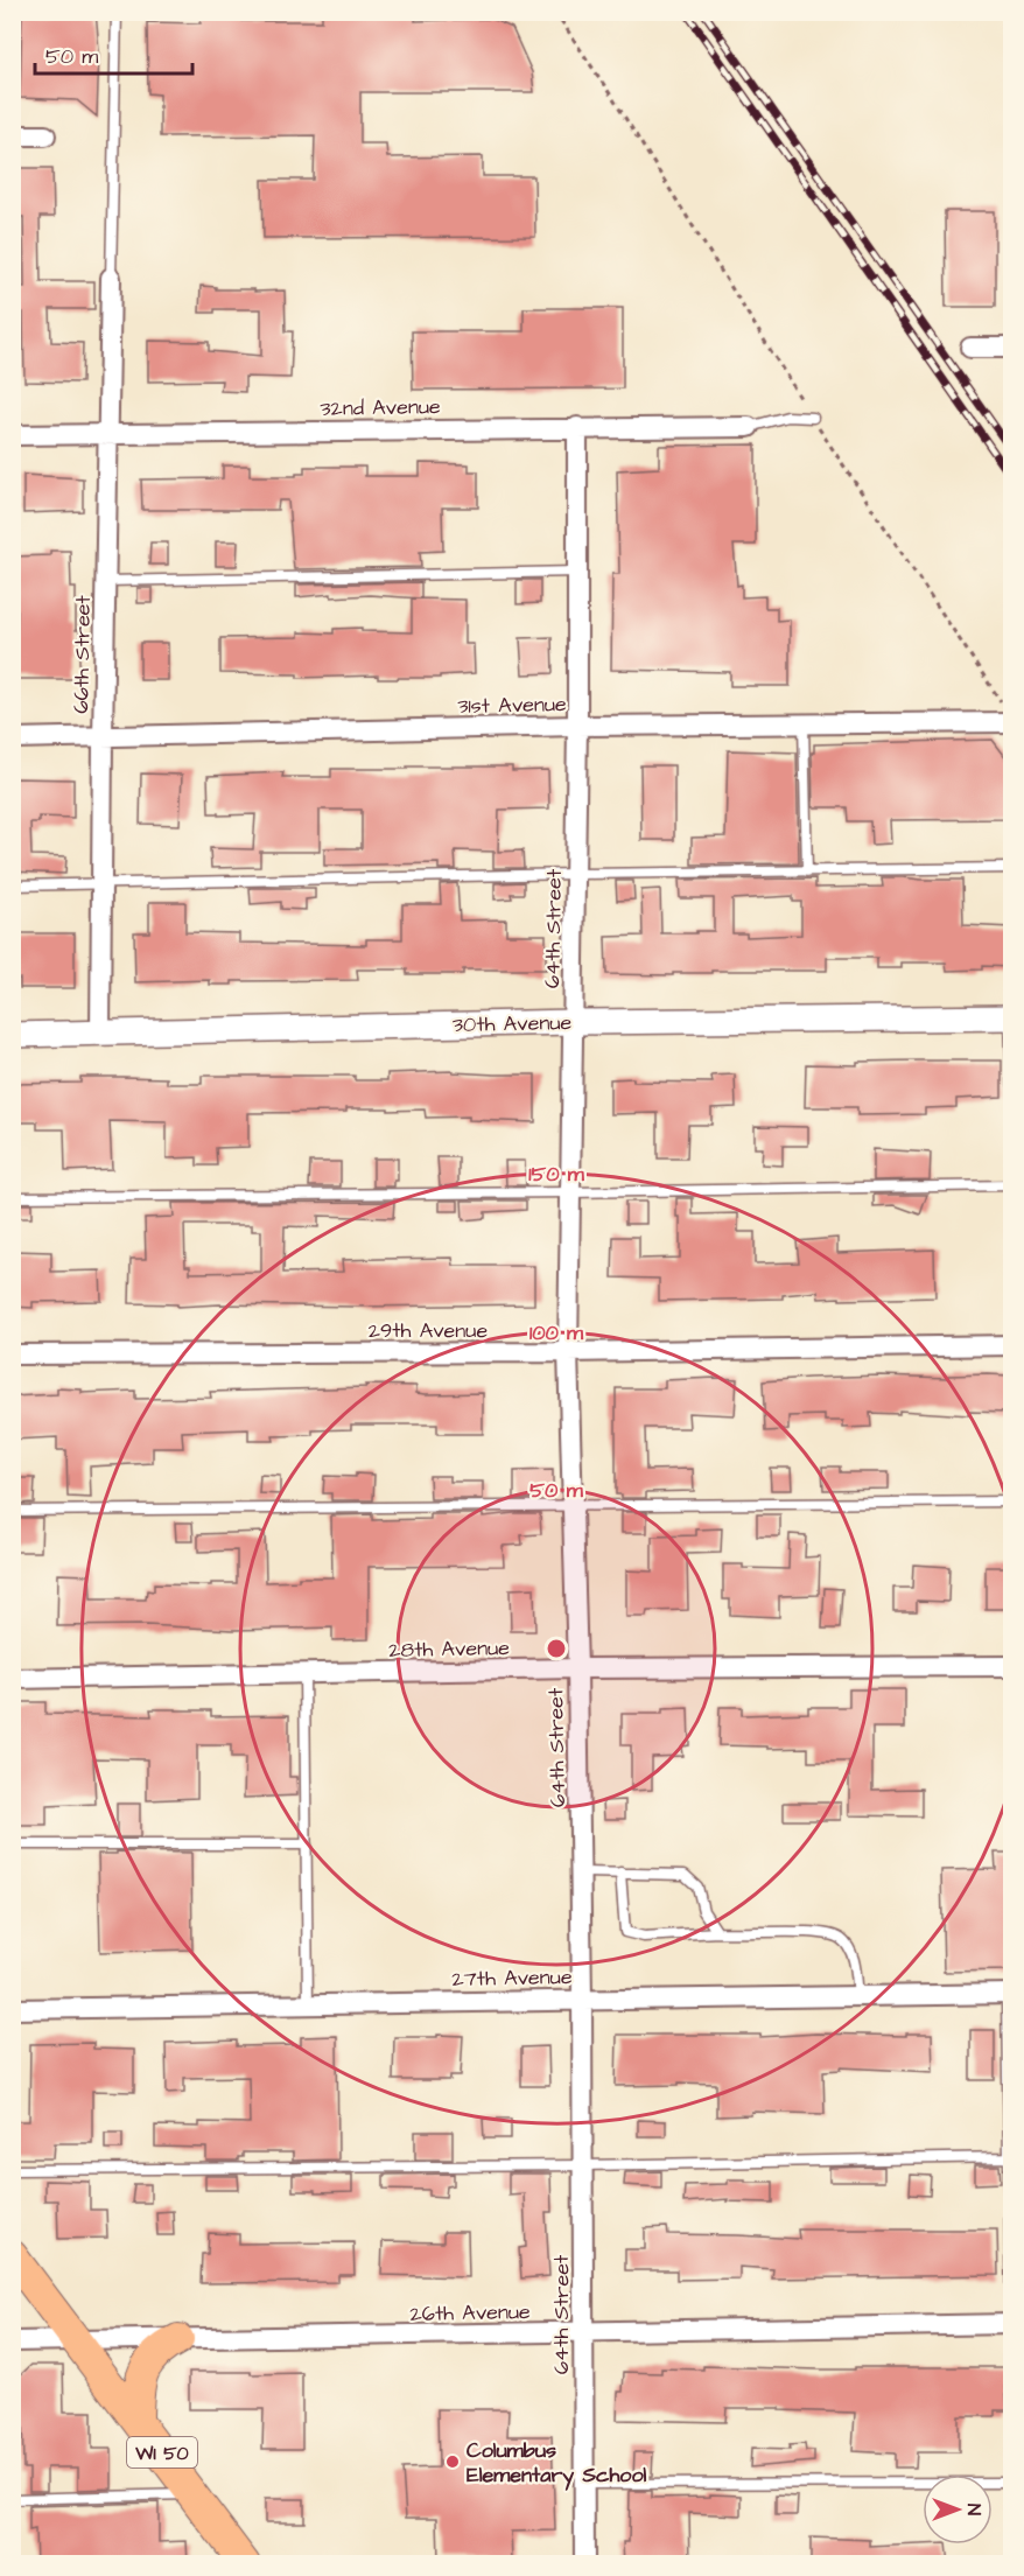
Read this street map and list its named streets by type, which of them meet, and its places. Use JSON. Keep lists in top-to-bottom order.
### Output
{
  "streets": {
    "main road": ["WI 50"],
    "street": [
      "32nd Avenue",
      "66th Street",
      "31st Avenue",
      "64th Street",
      "30th Avenue",
      "29th Avenue",
      "28th Avenue",
      "27th Avenue",
      "26th Avenue"
    ]
  },
  "crossings": [
    ["32nd Avenue", "66th Street"],
    ["32nd Avenue", "64th Street"],
    ["66th Street", "31st Avenue"],
    ["66th Street", "30th Avenue"],
    ["31st Avenue", "64th Street"],
    ["64th Street", "30th Avenue"],
    ["64th Street", "29th Avenue"],
    ["64th Street", "28th Avenue"],
    ["64th Street", "27th Avenue"],
    ["64th Street", "26th Avenue"],
    ["26th Avenue", "WI 50"]
  ],
  "places": ["Columbus Elementary School"],
  "scale_bar": "50 m",
  "north": "right",
  "rings": ["150 m", "100 m", "50 m"]
}
